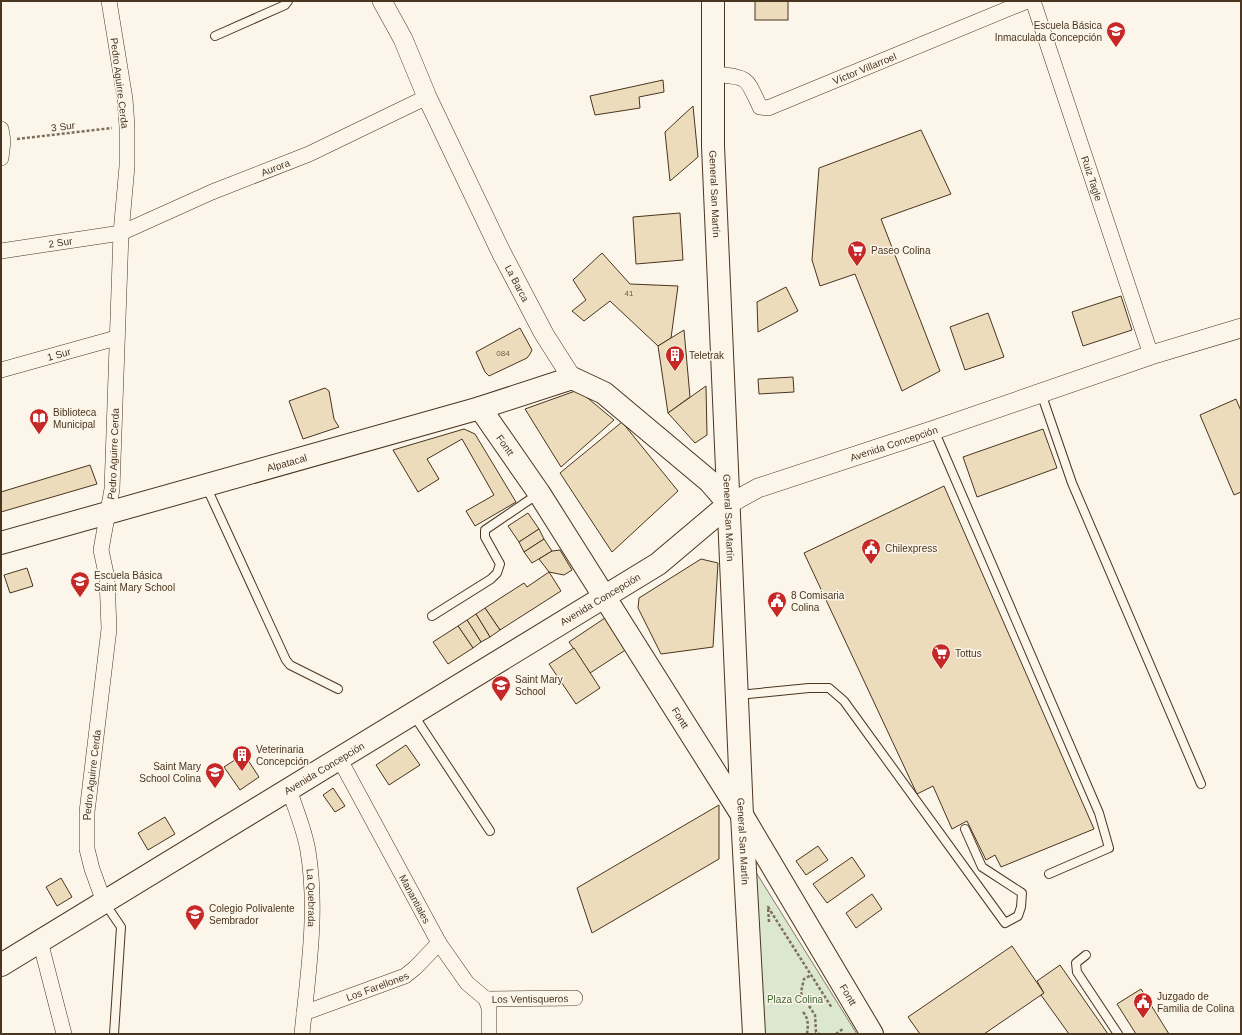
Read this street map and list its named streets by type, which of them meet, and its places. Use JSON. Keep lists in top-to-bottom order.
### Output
{
  "streets": {
    "main road": [
      "General San Martín",
      "Avenida Concepción",
      "Fontt",
      "Alpatacal"
    ],
    "street": [
      "Víctor Villarroel",
      "Pedro Aguirre Cerda",
      "Aurora",
      "Ruiz Tagle",
      "2 Sur",
      "La Barca",
      "1 Sur",
      "La Quebrada",
      "Manantiales",
      "Los Farellones",
      "Los Ventisqueros"
    ],
    "path": ["3 Sur"]
  },
  "crossings": [
    ["Víctor Villarroel", "General San Martín"],
    ["Pedro Aguirre Cerda", "3 Sur"],
    ["Pedro Aguirre Cerda", "Aurora"],
    ["Pedro Aguirre Cerda", "2 Sur"],
    ["Pedro Aguirre Cerda", "1 Sur"],
    ["Pedro Aguirre Cerda", "Avenida Concepción"],
    ["Pedro Aguirre Cerda", "Alpatacal"],
    ["Aurora", "2 Sur"],
    ["Aurora", "La Barca"],
    ["Ruiz Tagle", "Avenida Concepción"],
    ["General San Martín", "Avenida Concepción"],
    ["General San Martín", "Fontt"],
    ["La Barca", "Alpatacal"],
    ["Avenida Concepción", "Fontt"],
    ["Avenida Concepción", "La Quebrada"],
    ["Avenida Concepción", "Manantiales"],
    ["Fontt", "Alpatacal"],
    ["La Quebrada", "Los Farellones"],
    ["Manantiales", "Los Farellones"],
    ["Manantiales", "Los Ventisqueros"]
  ],
  "parks": ["Plaza Colina"],
  "places": {
    "school or university": [
      "Escuela Básica Inmaculada Concepción",
      "Escuela Básica Saint Mary School",
      "Saint Mary School",
      "Saint Mary School Colina",
      "Colegio Polivalente Sembrador"
    ],
    "supermarket": ["Paseo Colina", "Tottus"],
    "building": ["Teletrak", "Veterinaria Concepción"],
    "library": ["Biblioteca Municipal"],
    "public building": ["Chilexpress", "8 Comisaria Colina", "Juzgado de Familia de Colina"]
  },
  "house_numbers": ["41", "084"]
}
